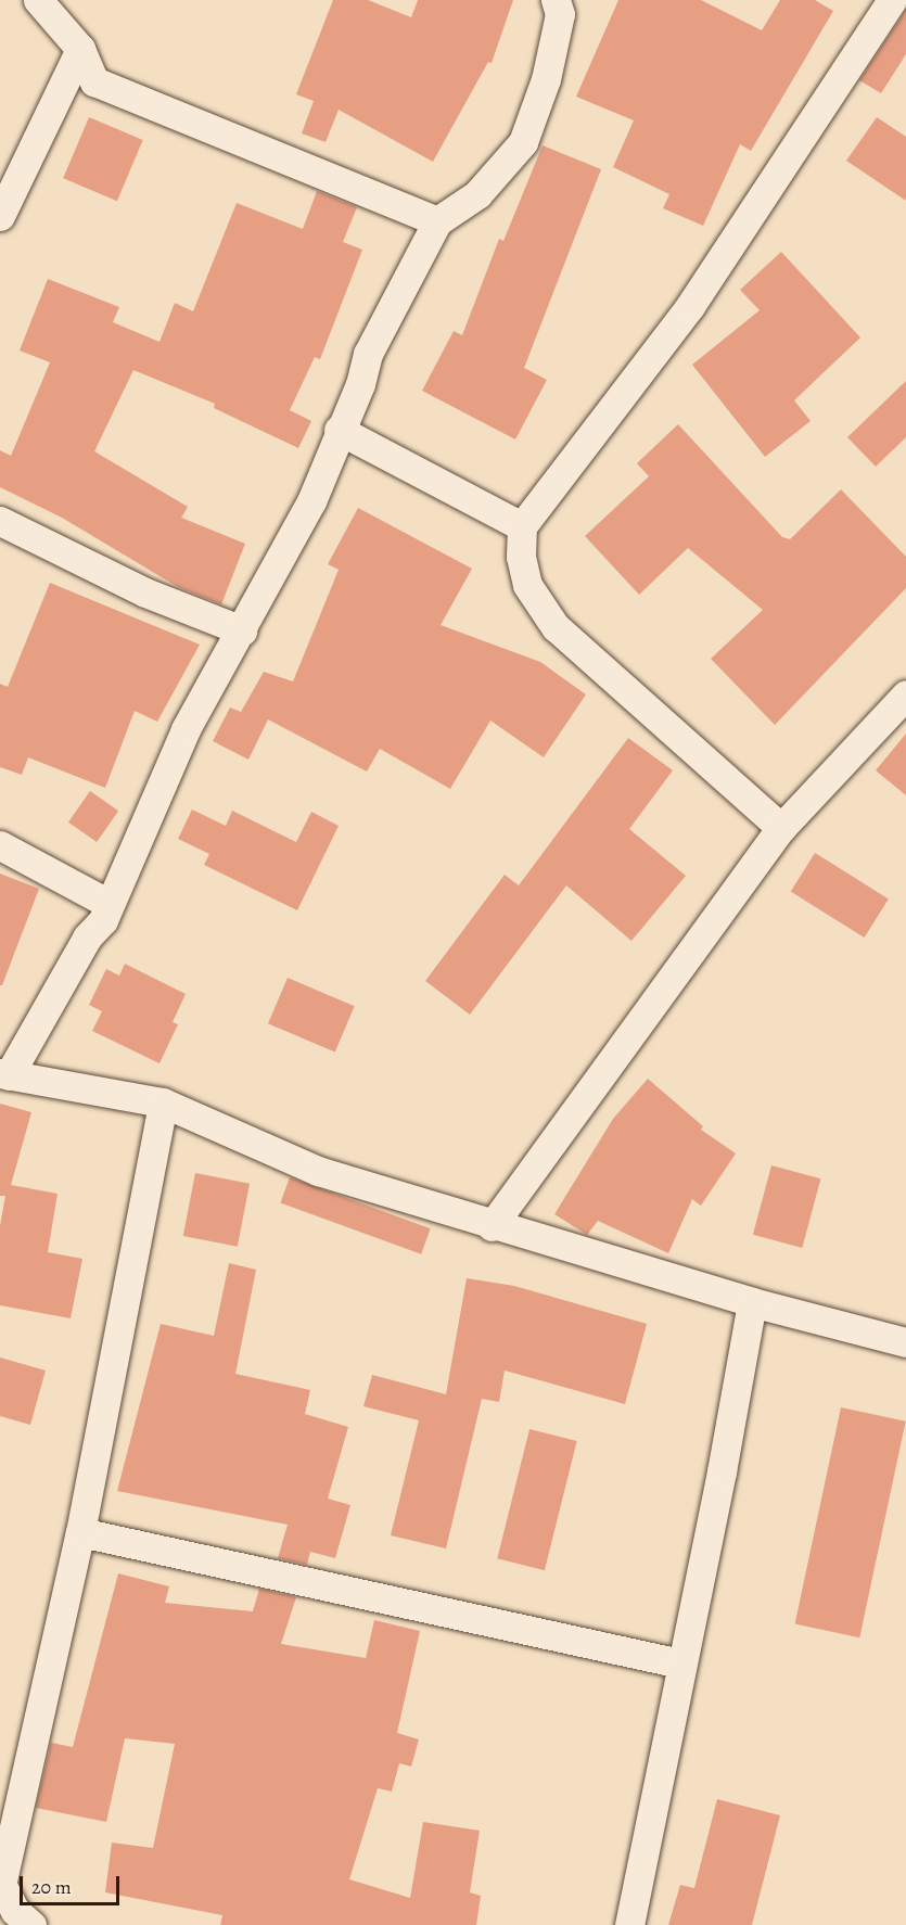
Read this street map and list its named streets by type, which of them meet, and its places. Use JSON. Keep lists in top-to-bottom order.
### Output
{
  "scale_bar": "20 m"
}
